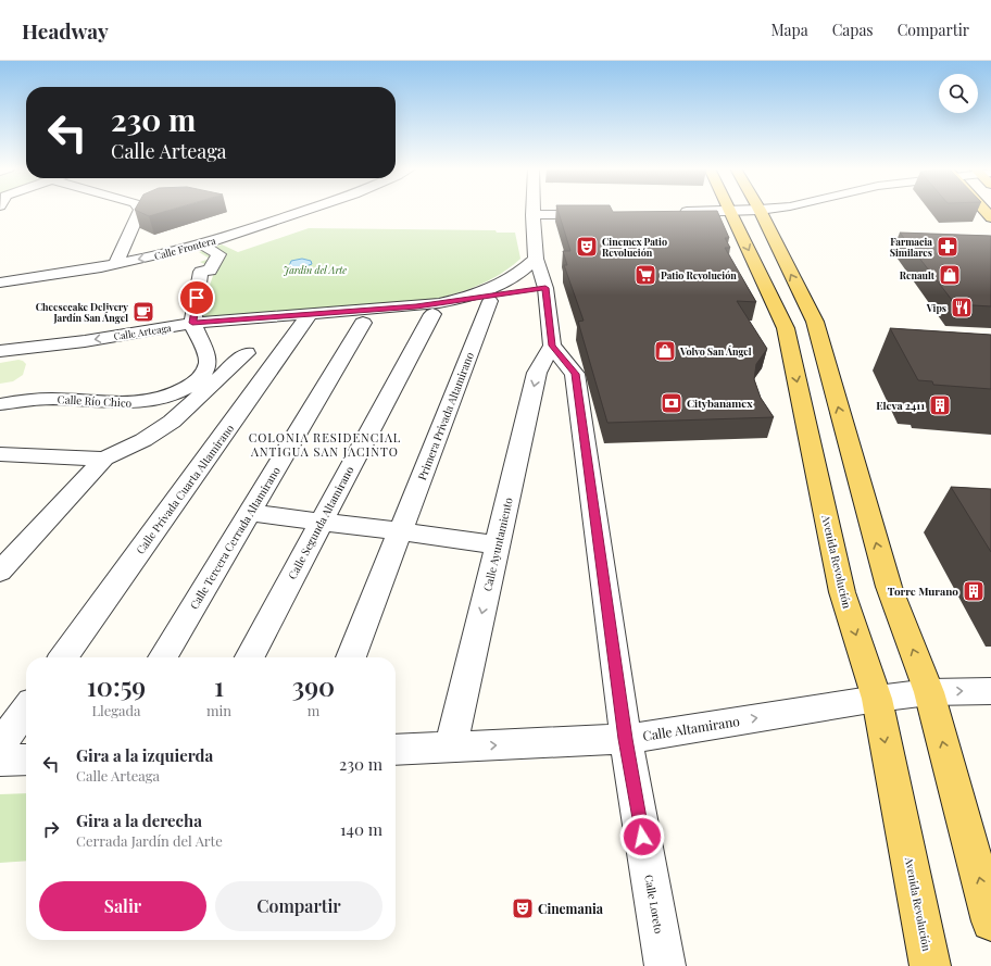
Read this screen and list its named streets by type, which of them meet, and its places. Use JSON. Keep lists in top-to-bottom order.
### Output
{
  "streets": {
    "main road": ["Avenida Revolución"],
    "street": [
      "Calle Frontera",
      "Calle Arteaga",
      "Calle Río Chico",
      "Primera Privada Altamirano",
      "Calle Privada Cuarta Altamirano",
      "Calle Segunda Altamirano",
      "Calle Tercera Cerrada Altamirano",
      "Calle Ayuntamiento",
      "Calle Altamirano",
      "Calle Loreto"
    ]
  },
  "crossings": [
    ["Calle Arteaga", "Calle Río Chico"],
    ["Calle Arteaga", "Calle Privada Cuarta Altamirano"],
    ["Calle Ayuntamiento", "Calle Altamirano"],
    ["Calle Ayuntamiento", "Calle Loreto"],
    ["Avenida Revolución", "Calle Altamirano"],
    ["Calle Altamirano", "Calle Loreto"]
  ],
  "one_way": ["Calle Ayuntamiento", "Calle Altamirano"],
  "districts": ["COLONIA RESIDENCIAL ANTIGUA SAN JACINTO"],
  "parks": ["Jardin del Arte"],
  "places": {
    "theatre": ["Cinemex Patio Revolución", "Cinemania"],
    "pharmacy": ["Farmacia Similares"],
    "supermarket": ["Patio Revolución"],
    "shop": ["Renault", "Volvo San Ángel"],
    "restaurant": ["Vips"],
    "cafe": ["Cheesecake Delivery Jardín San Ángel"],
    "bank": ["Citybanamex"],
    "building": ["Eleva 2411", "Torre Murano"]
  },
  "page": {
    "header": "Headway",
    "nav": ["Mapa", "Capas", "Compartir"],
    "turn": ["230 m", "Calle Arteaga"],
    "eta": [
      "10:59",
      "Llegada",
      "1",
      "min",
      "390",
      "m"
    ],
    "list": [
      {
        "name": "Gira a la izquierda",
        "note": "Calle Arteaga",
        "value": "230 m"
      },
      {
        "name": "Gira a la derecha",
        "note": "Cerrada Jardín del Arte",
        "value": "140 m"
      }
    ],
    "buttons": ["Salir", "Compartir"]
  }
}
